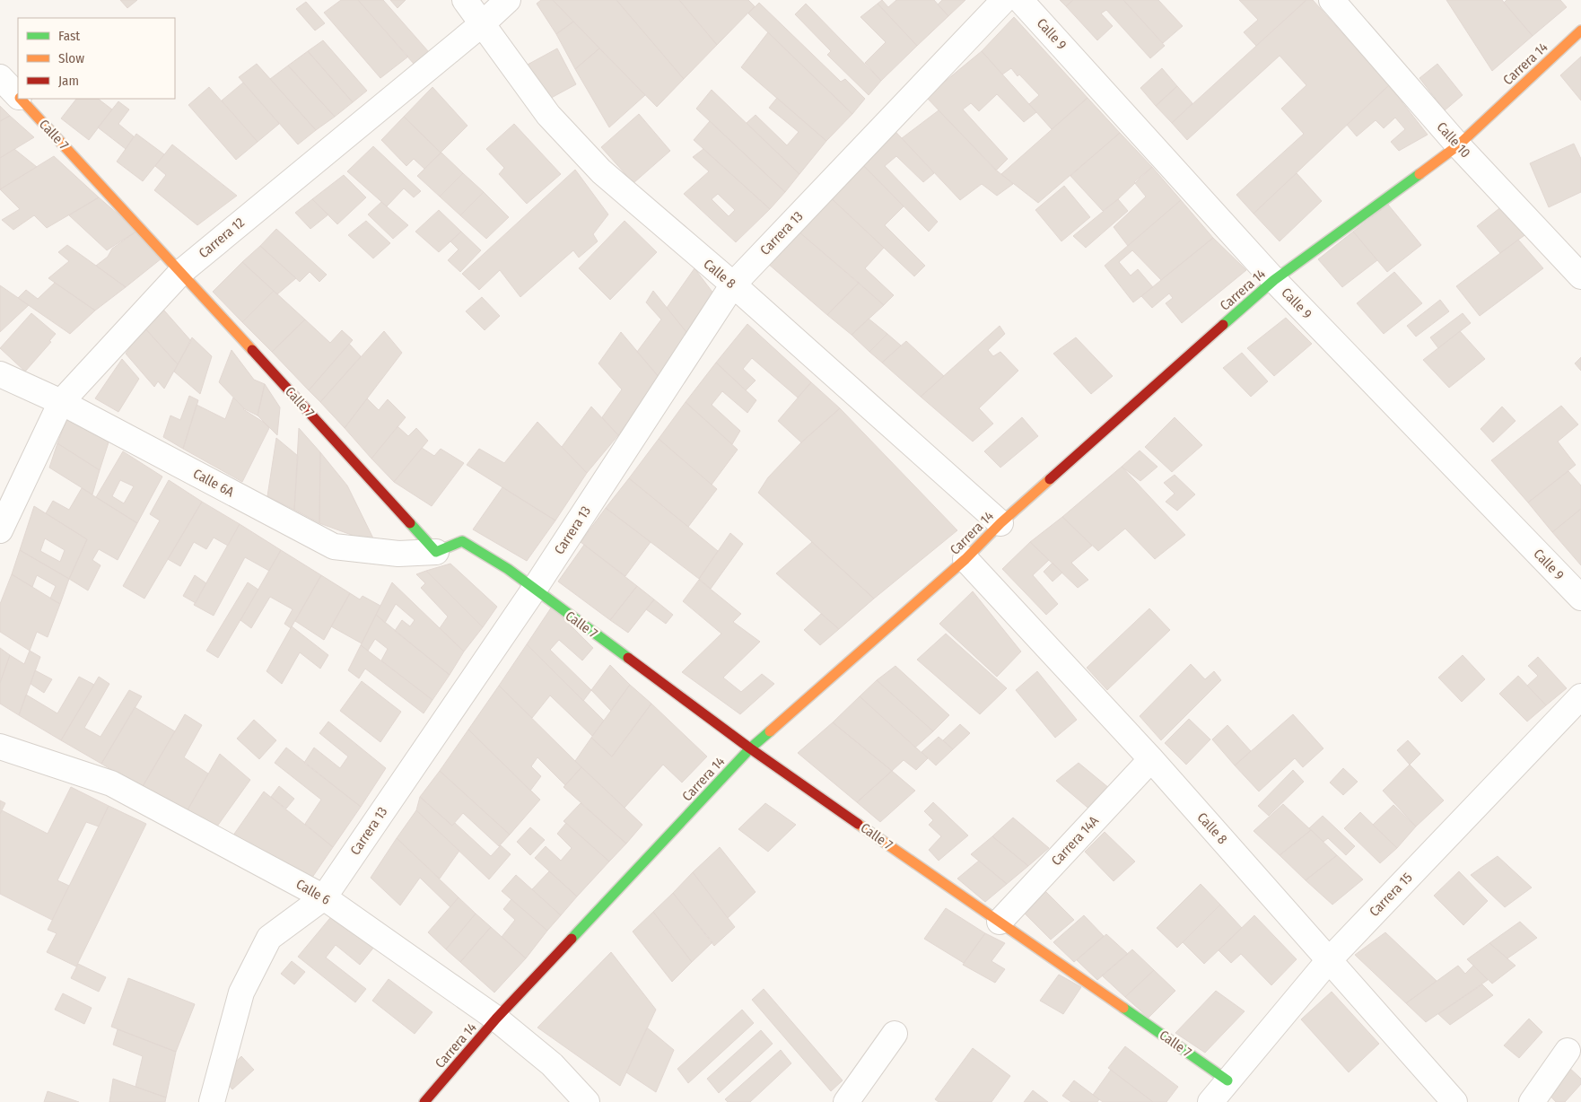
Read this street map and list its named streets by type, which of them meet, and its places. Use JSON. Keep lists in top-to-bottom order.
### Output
{
  "streets": {
    "street": [
      "Calle 9",
      "Carrera 14",
      "Calle 7",
      "Calle 10",
      "Carrera 13",
      "Carrera 12",
      "Calle 8",
      "Calle 6A",
      "Carrera 14A",
      "Calle 6",
      "Carrera 15"
    ]
  },
  "crossings": [
    ["Calle 9", "Carrera 14"],
    ["Carrera 14", "Calle 7"],
    ["Carrera 14", "Calle 10"],
    ["Carrera 14", "Calle 8"],
    ["Carrera 14", "Calle 6"],
    ["Calle 7", "Carrera 13"],
    ["Calle 7", "Carrera 12"],
    ["Calle 7", "Calle 6A"],
    ["Calle 7", "Carrera 14A"],
    ["Calle 7", "Carrera 15"],
    ["Carrera 13", "Calle 8"],
    ["Carrera 13", "Calle 6"],
    ["Carrera 12", "Calle 8"],
    ["Carrera 12", "Calle 6A"],
    ["Calle 8", "Carrera 14A"],
    ["Calle 8", "Carrera 15"]
  ],
  "legend": ["Fast", "Slow", "Jam"]
}
